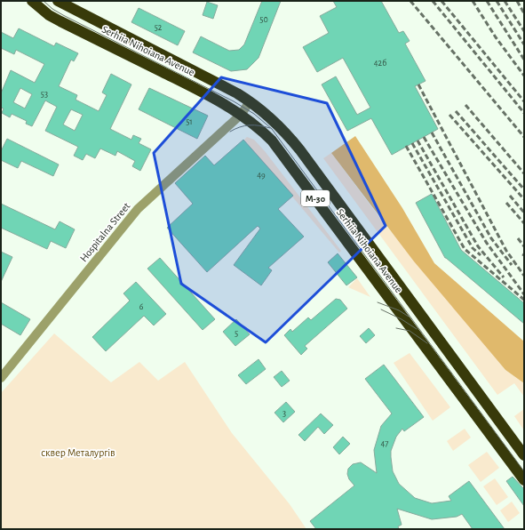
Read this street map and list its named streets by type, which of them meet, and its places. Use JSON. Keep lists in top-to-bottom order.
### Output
{
  "streets": {
    "highway": ["Serhiia Nihoiana Avenue", "М-30"],
    "street": ["Hospitalna Street"]
  },
  "crossings": [
    ["Serhiia Nihoiana Avenue", "Hospitalna Street"]
  ],
  "parks": ["сквер Металургів"],
  "house_numbers": [
    "50",
    "52",
    "42б",
    "53",
    "51",
    "49",
    "6",
    "5",
    "3",
    "47"
  ]
}
